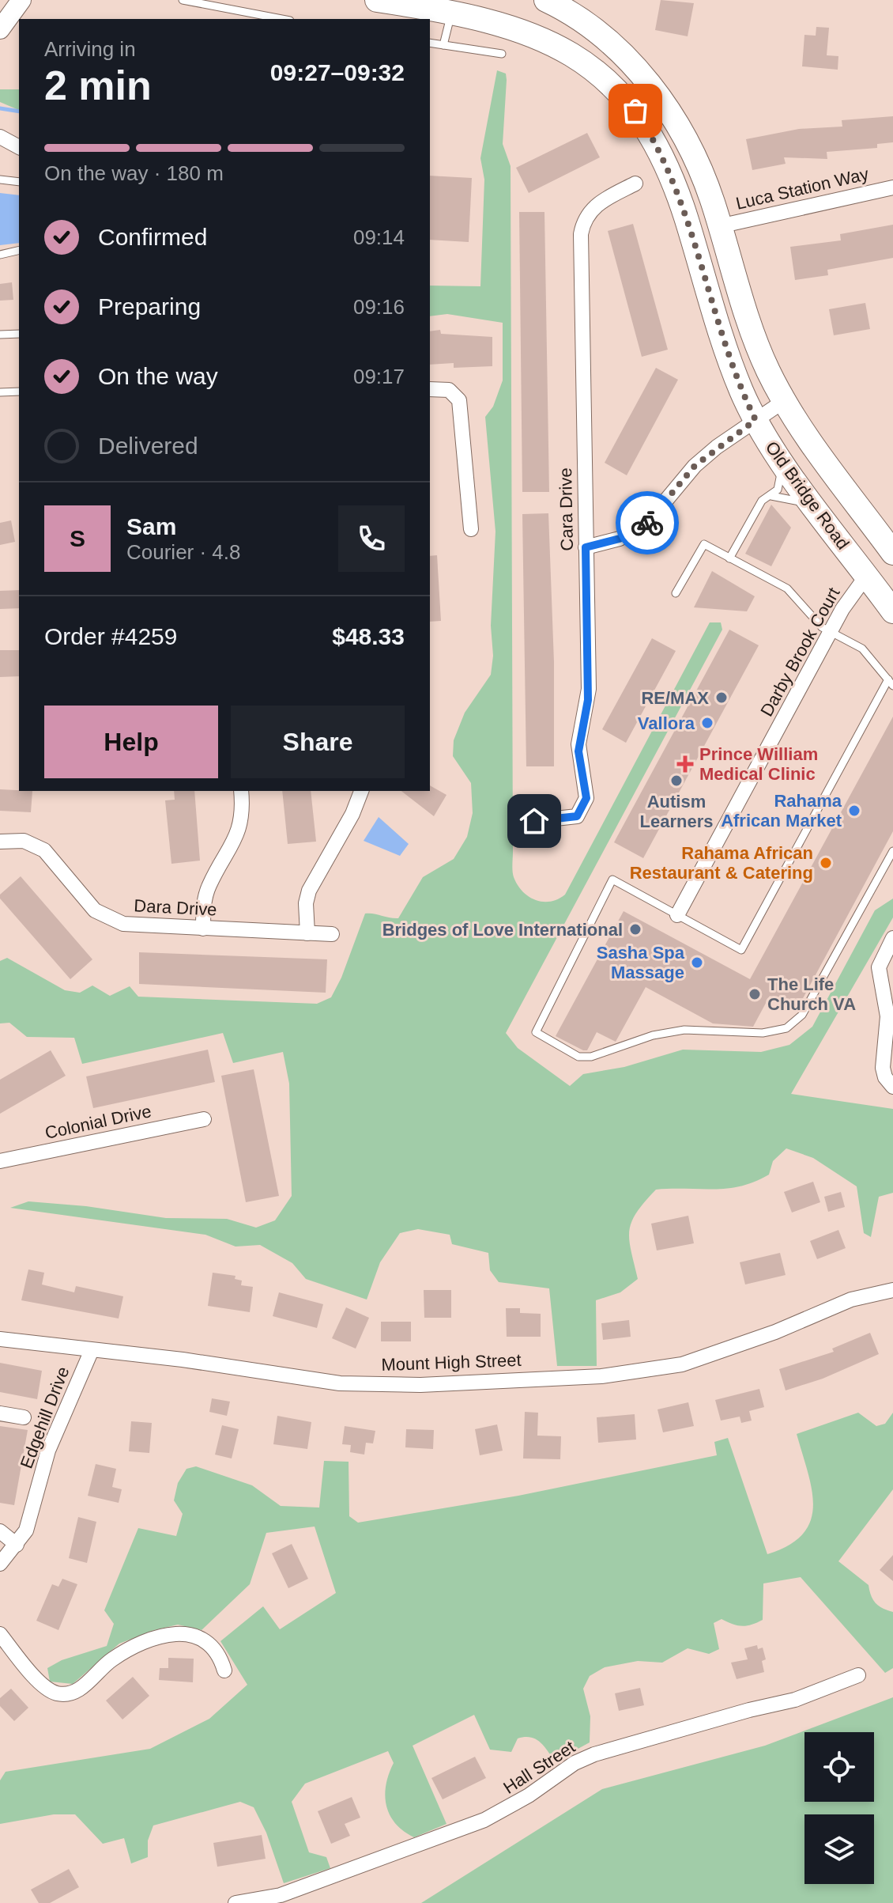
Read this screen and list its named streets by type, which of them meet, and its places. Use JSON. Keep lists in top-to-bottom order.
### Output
{
  "streets": {
    "main road": ["Old Bridge Road"],
    "street": [
      "Luca Station Way",
      "Cara Drive",
      "Darby Brook Court",
      "Dara Drive",
      "Colonial Drive",
      "Mount High Street",
      "Edgehill Drive",
      "Hall Street"
    ]
  },
  "crossings": [
    ["Luca Station Way", "Old Bridge Road"],
    ["Old Bridge Road", "Darby Brook Court"],
    ["Mount High Street", "Edgehill Drive"]
  ],
  "places": {
    "other": [
      "RE/MAX",
      "Vallora",
      "Autism Learners",
      "Rahama African Market",
      "Rahama African Restaurant & Catering",
      "Bridges of Love International",
      "Sasha Spa Massage",
      "The Life Church VA"
    ],
    "health": ["Prince William Medical Clinic"]
  },
  "page": {
    "heading": ["2 min", "Arriving in", "09:27–09:32"],
    "panel": [
      "Sam",
      "Courier · 4.8",
      "Order #4259",
      "$48.33"
    ],
    "bar": "On the way · 180 m",
    "list": [
      ["Confirmed", "09:14"],
      ["Preparing", "09:16"],
      ["On the way", "09:17"],
      "Delivered"
    ],
    "round": "S",
    "buttons": ["Help", "Share"]
  }
}
